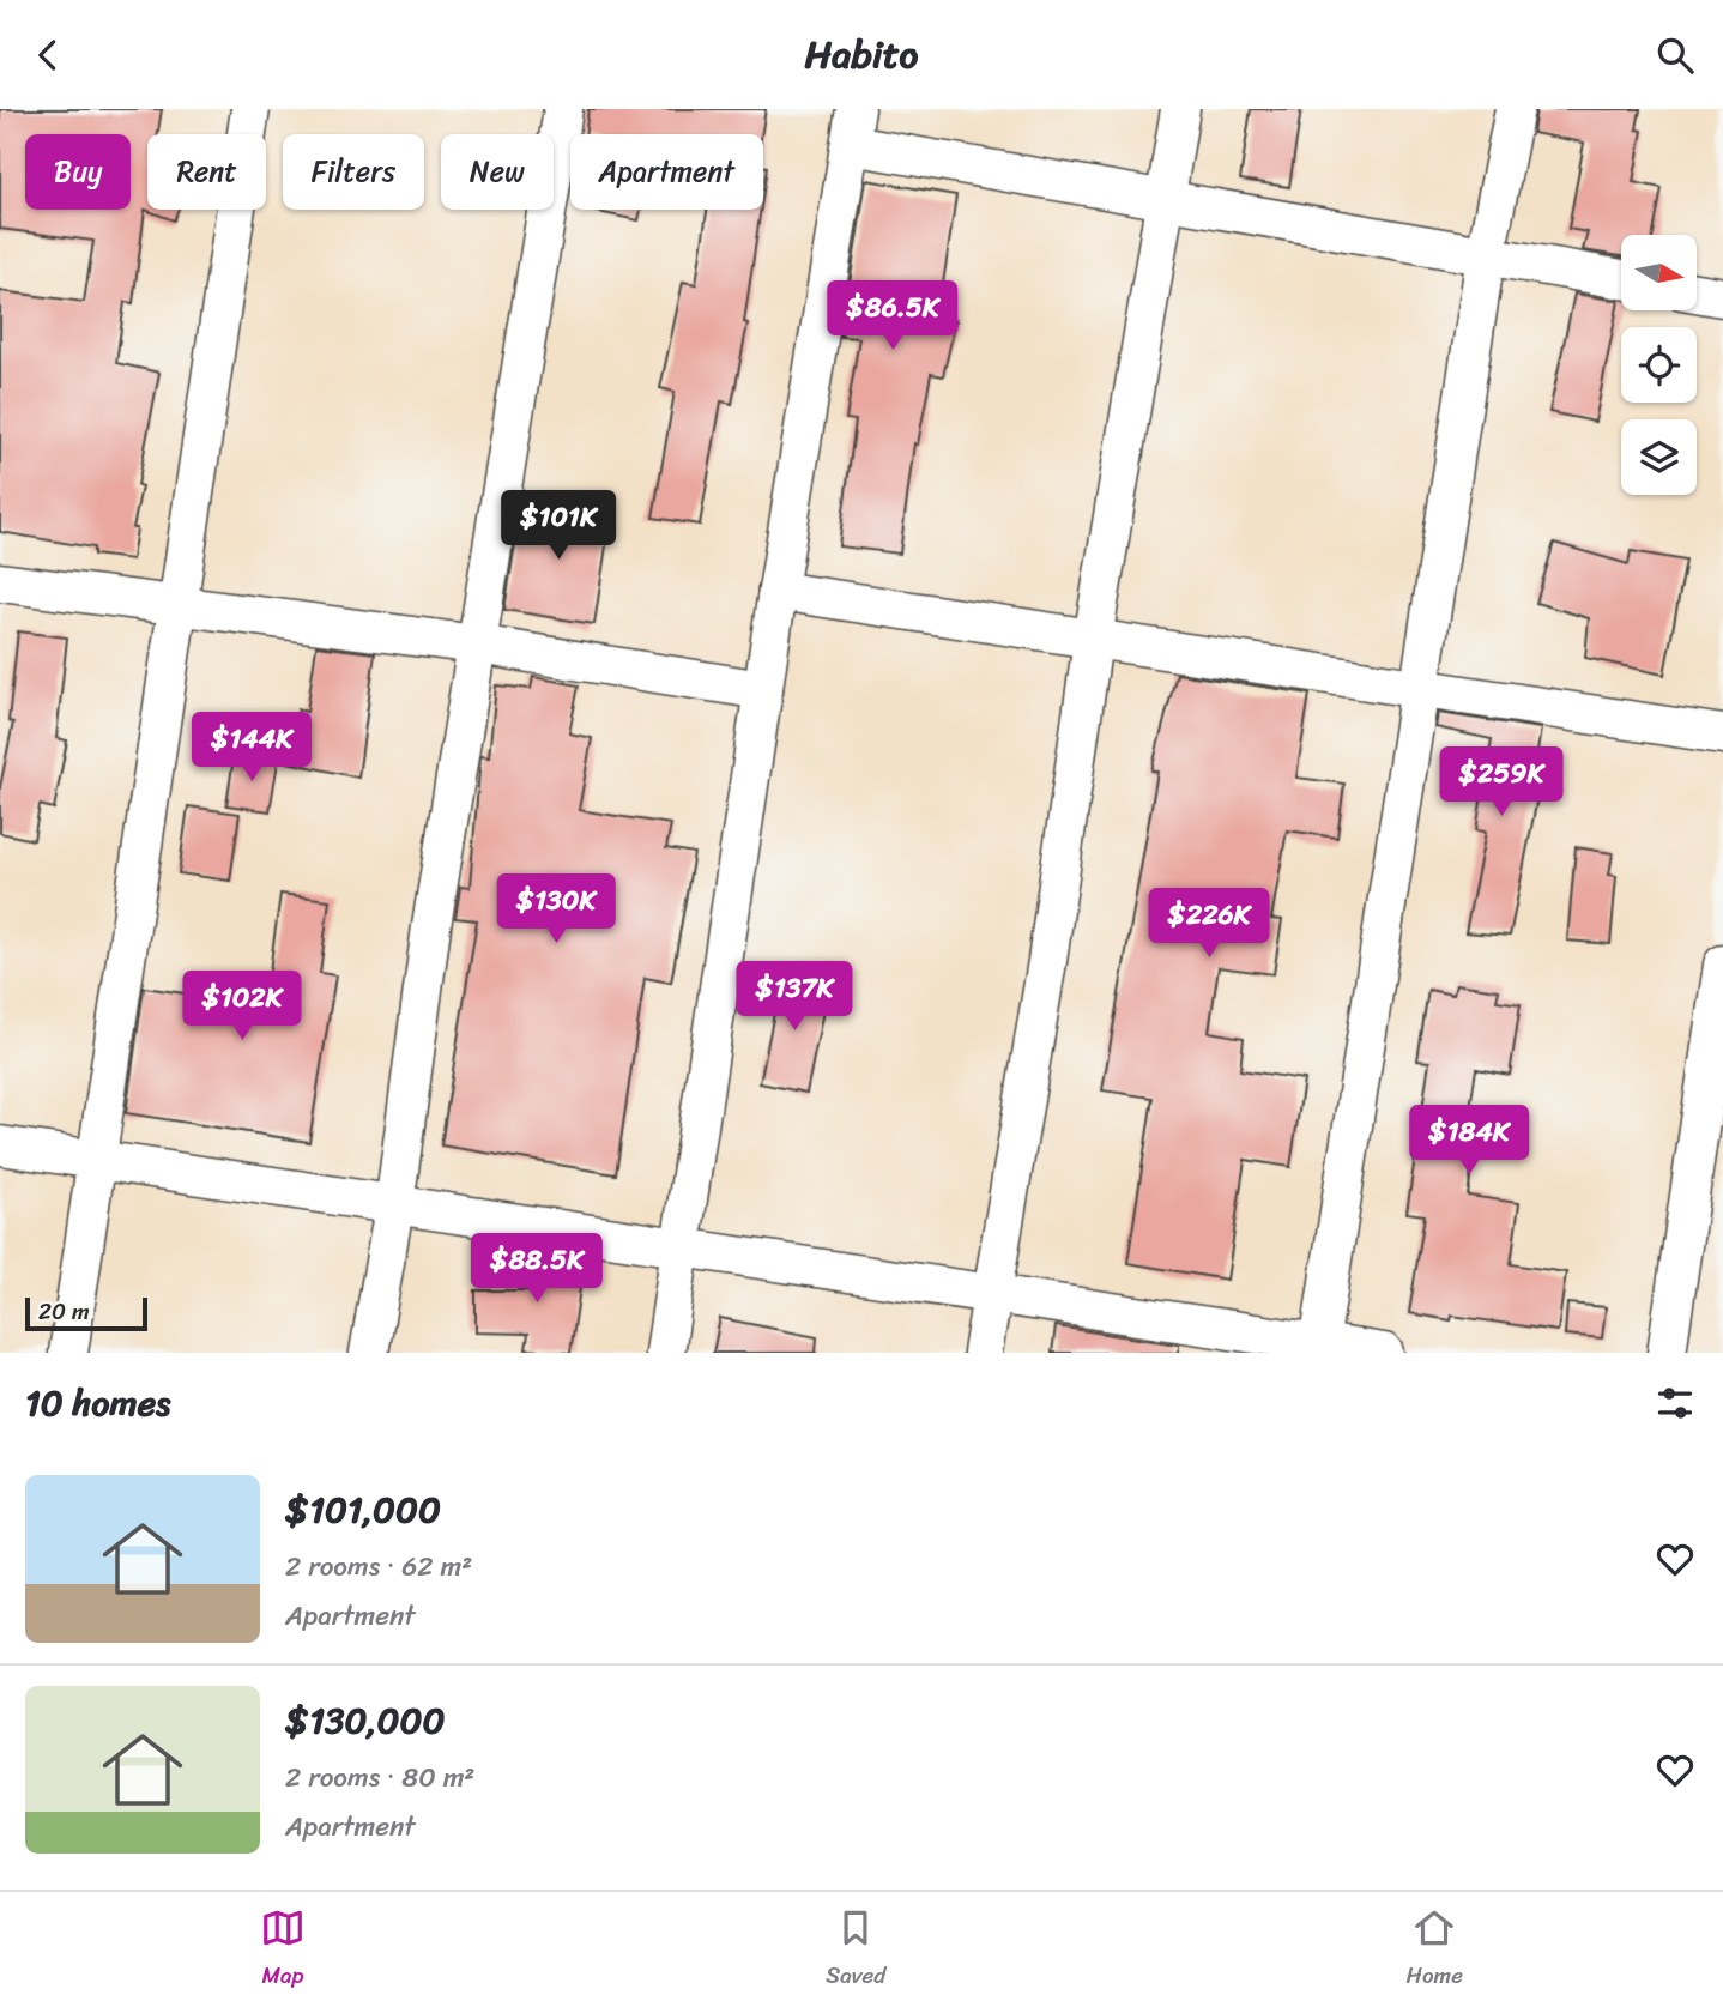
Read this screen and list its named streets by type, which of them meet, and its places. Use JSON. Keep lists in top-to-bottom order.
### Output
{
  "scale_bar": "20 m",
  "north": "right",
  "page": {
    "header": "Habito",
    "chip": [
      "Buy",
      "Rent",
      "Filters",
      "New",
      "Apartment"
    ],
    "price": [
      "$86.5K",
      "$101K",
      "$144K",
      "$259K",
      "$130K",
      "$226K",
      "$137K",
      "$102K",
      "$184K",
      "$88.5K"
    ],
    "scale": "20 m",
    "heading": "10 homes",
    "list": [
      {
        "name": "$101,000",
        "note": "2 rooms · 62 m² · Apartment"
      },
      {
        "name": "$130,000",
        "note": "2 rooms · 80 m² · Apartment"
      }
    ],
    "tabs": ["Map", "Saved", "Home"]
  }
}
